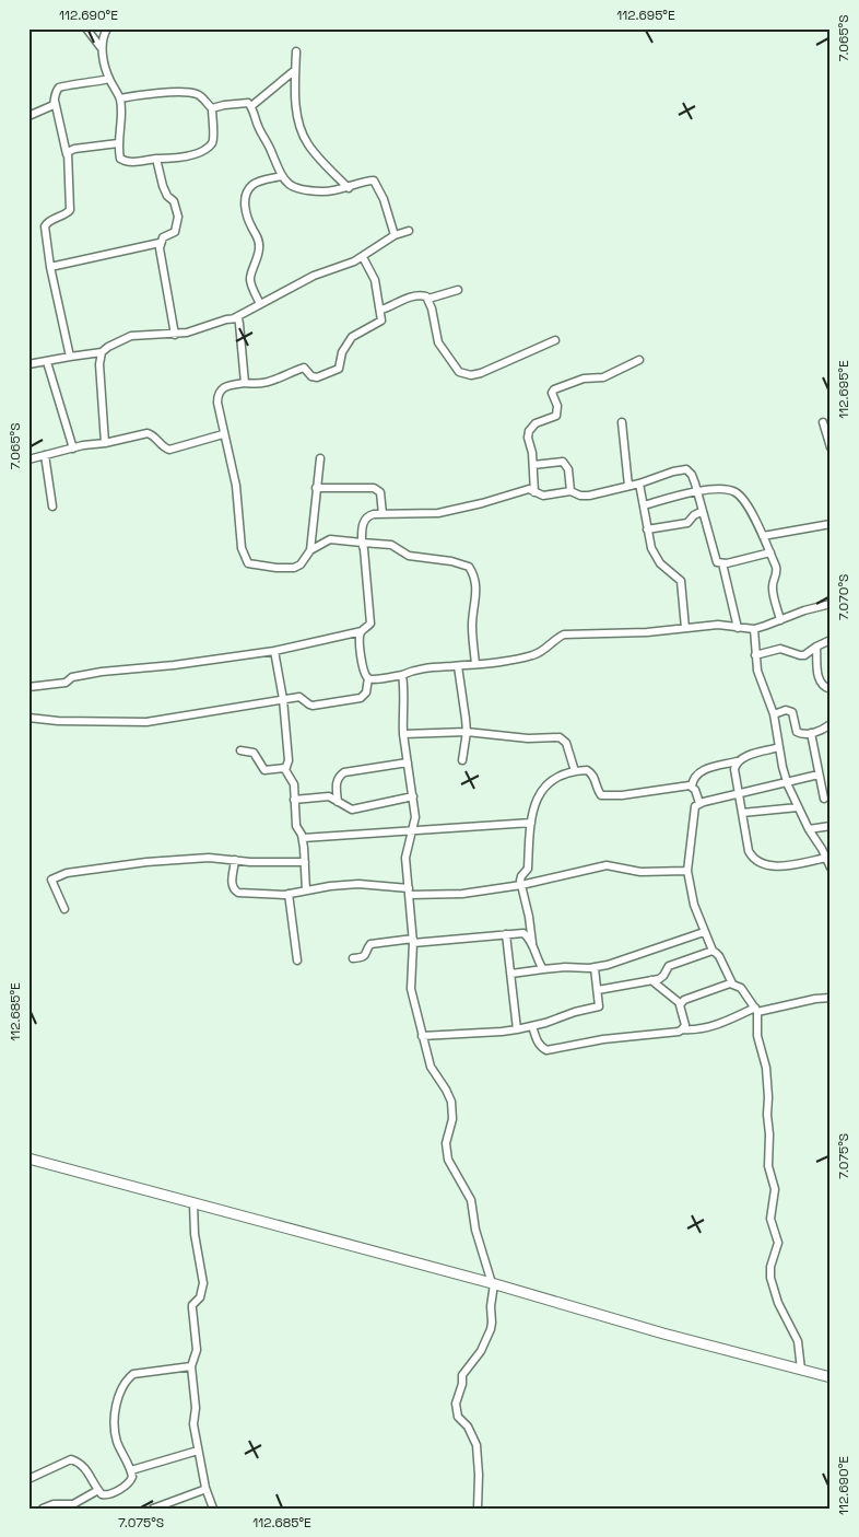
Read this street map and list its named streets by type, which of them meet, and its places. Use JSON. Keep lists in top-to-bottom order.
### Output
{
  "coordinates": [
    "112.690°E",
    "112.695°E",
    "7.065°S",
    "7.070°S",
    "112.685°E",
    "7.075°S"
  ]
}
